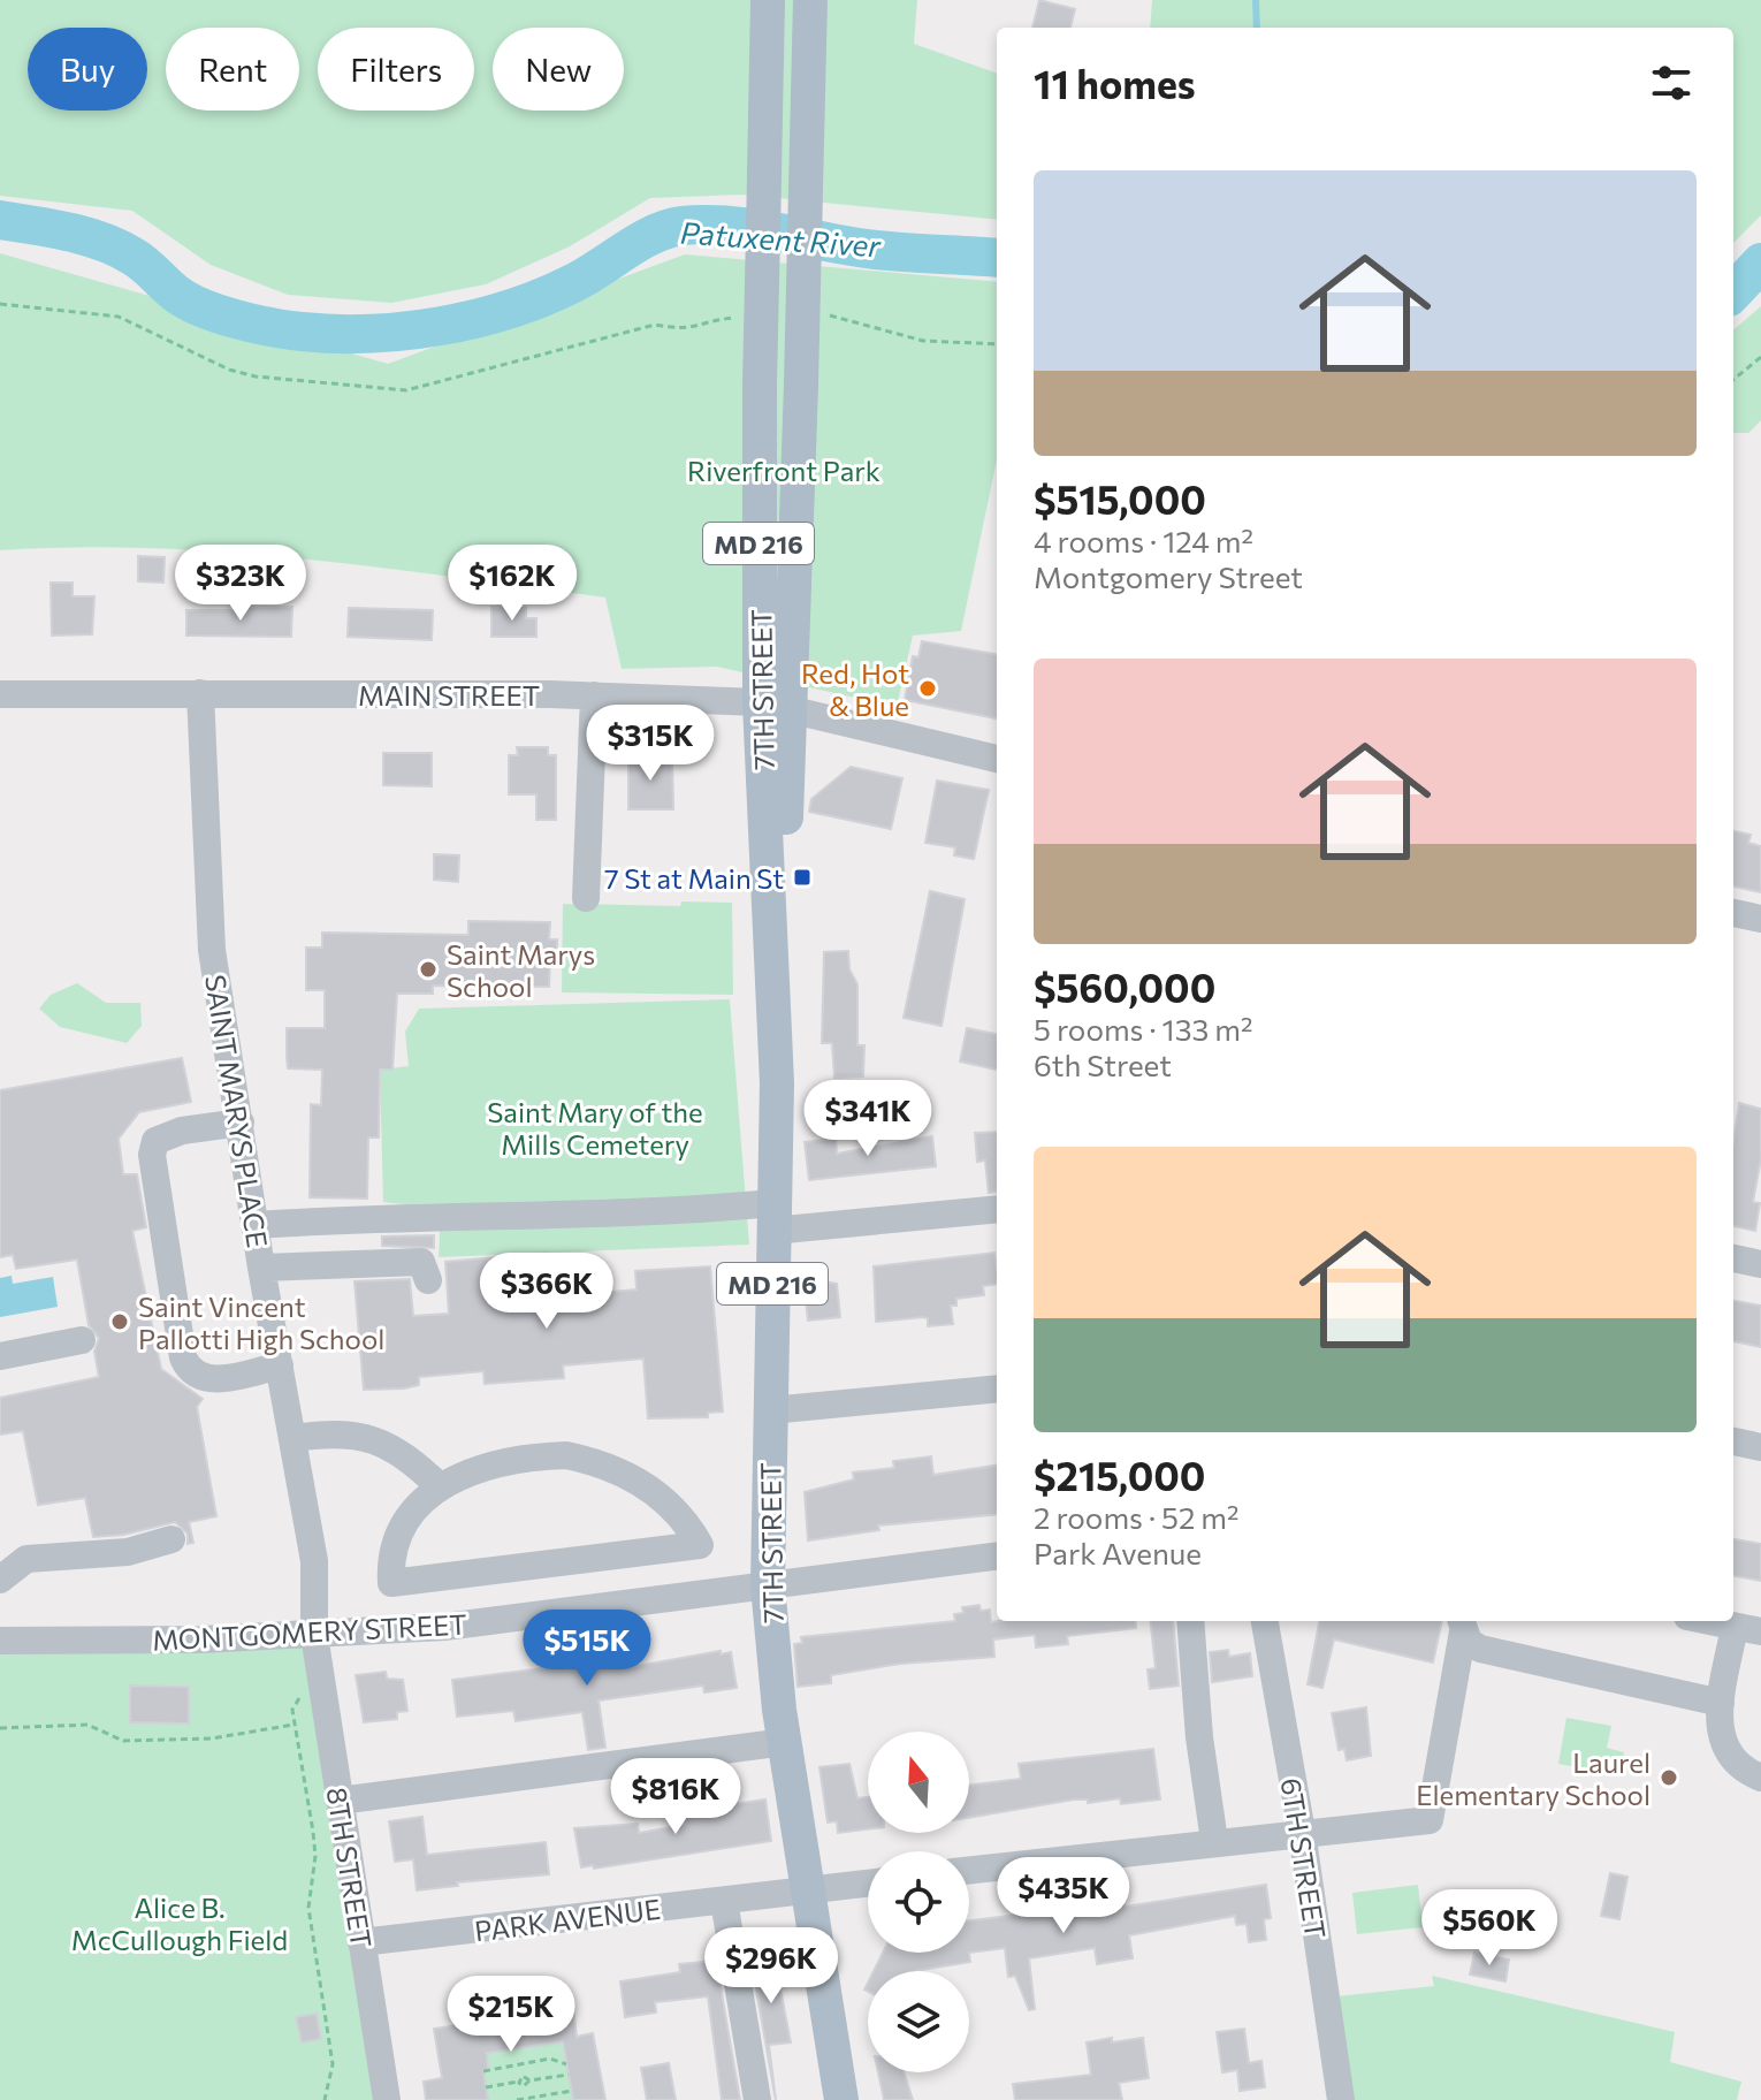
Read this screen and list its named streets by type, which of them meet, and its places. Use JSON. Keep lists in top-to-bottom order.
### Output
{
  "streets": {
    "main road": ["MD 216", "7TH STREET"],
    "street": [
      "MAIN STREET",
      "SAINT MARYS PLACE",
      "MONTGOMERY STREET",
      "6TH STREET",
      "8TH STREET",
      "PARK AVENUE"
    ]
  },
  "crossings": [
    ["7TH STREET", "MAIN STREET"],
    ["7TH STREET", "MONTGOMERY STREET"],
    ["7TH STREET", "PARK AVENUE"],
    ["MAIN STREET", "SAINT MARYS PLACE"],
    ["SAINT MARYS PLACE", "MONTGOMERY STREET"],
    ["SAINT MARYS PLACE", "8TH STREET"],
    ["MONTGOMERY STREET", "8TH STREET"],
    ["8TH STREET", "PARK AVENUE"]
  ],
  "water": ["Patuxent River"],
  "parks": ["Riverfront Park", "Saint Mary of the Mills Cemetery", "Alice B. McCullough Field"],
  "places": {
    "other": [
      "Red, Hot & Blue",
      "Saint Marys School",
      "Saint Vincent Pallotti High School",
      "Laurel Elementary School"
    ],
    "transit": ["7 St at Main St"]
  },
  "north": "top",
  "page": {
    "chip": [
      "Buy",
      "Rent",
      "Filters",
      "New"
    ],
    "heading": "11 homes",
    "list": [
      {
        "name": "$515,000",
        "note": "4 rooms · 124 m² · Montgomery Street"
      },
      {
        "name": "$560,000",
        "note": "5 rooms · 133 m² · 6th Street"
      },
      {
        "name": "$215,000",
        "note": "2 rooms · 52 m² · Park Avenue"
      }
    ],
    "price": [
      "$323K",
      "$162K",
      "$315K",
      "$341K",
      "$366K",
      "$515K",
      "$816K",
      "$435K",
      "$560K",
      "$296K",
      "$215K"
    ]
  }
}
